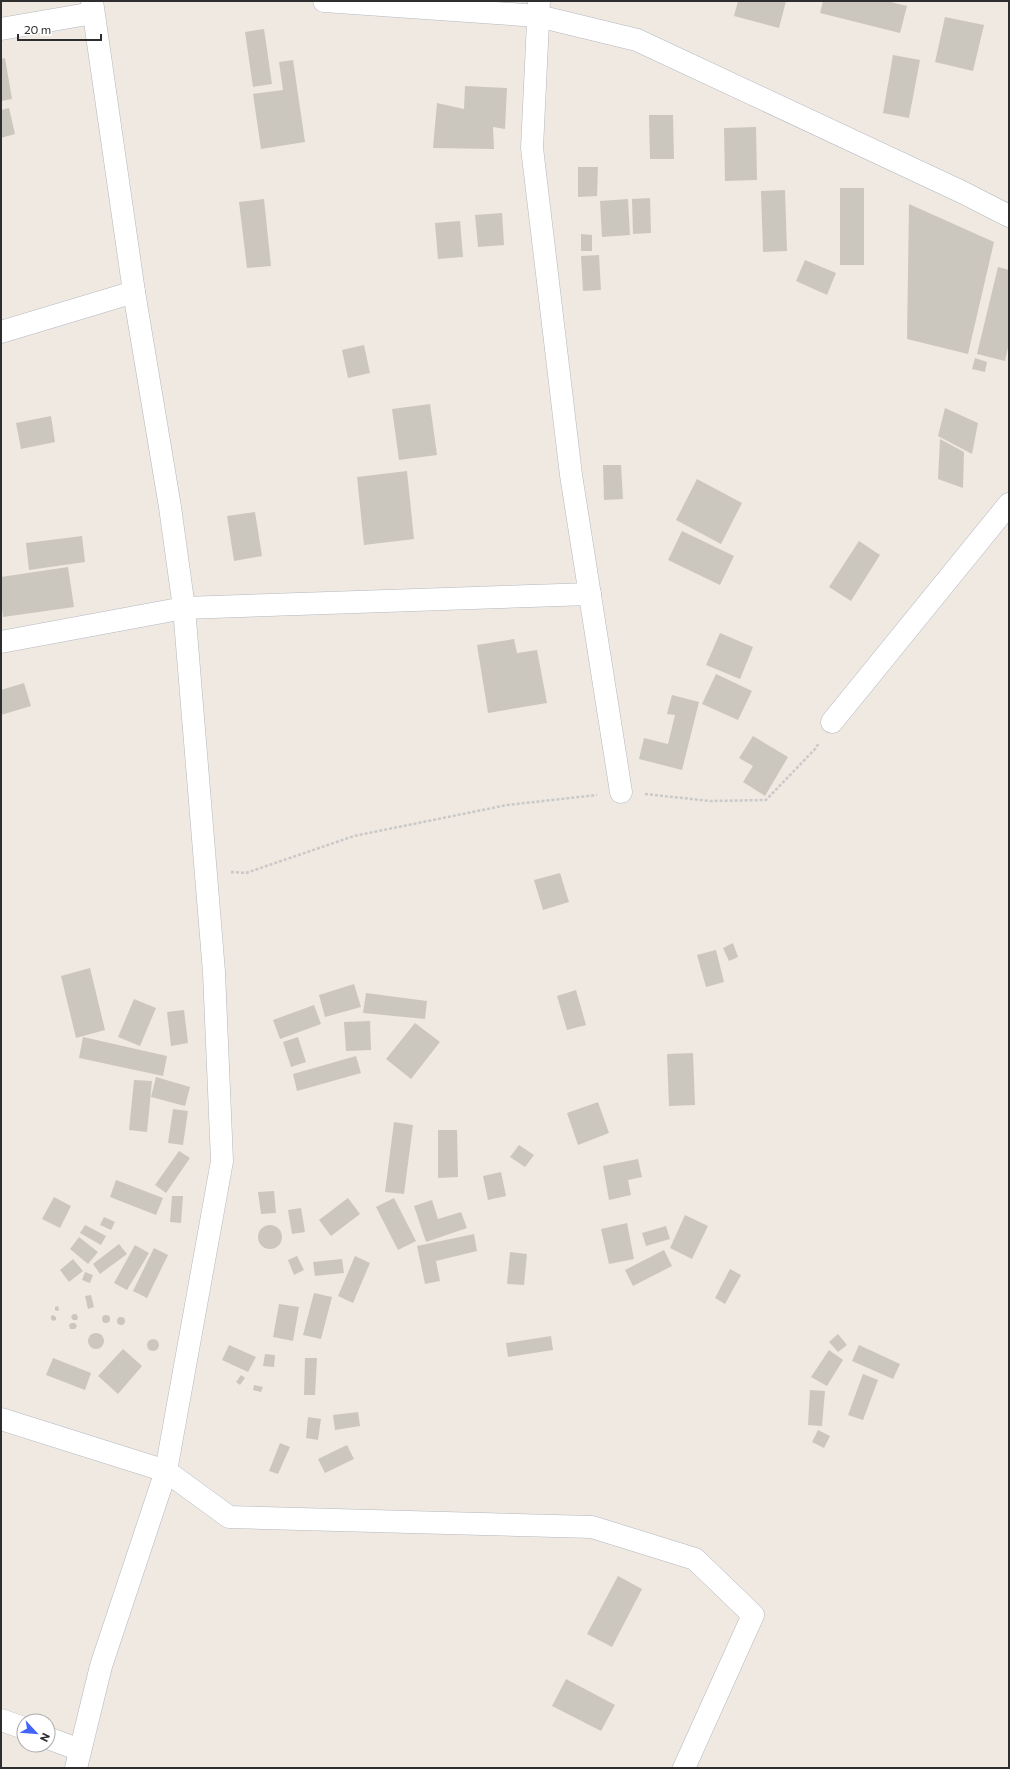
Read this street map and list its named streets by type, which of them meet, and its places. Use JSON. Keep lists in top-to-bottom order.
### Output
{
  "scale_bar": "20 m",
  "north": "bottom right"
}
